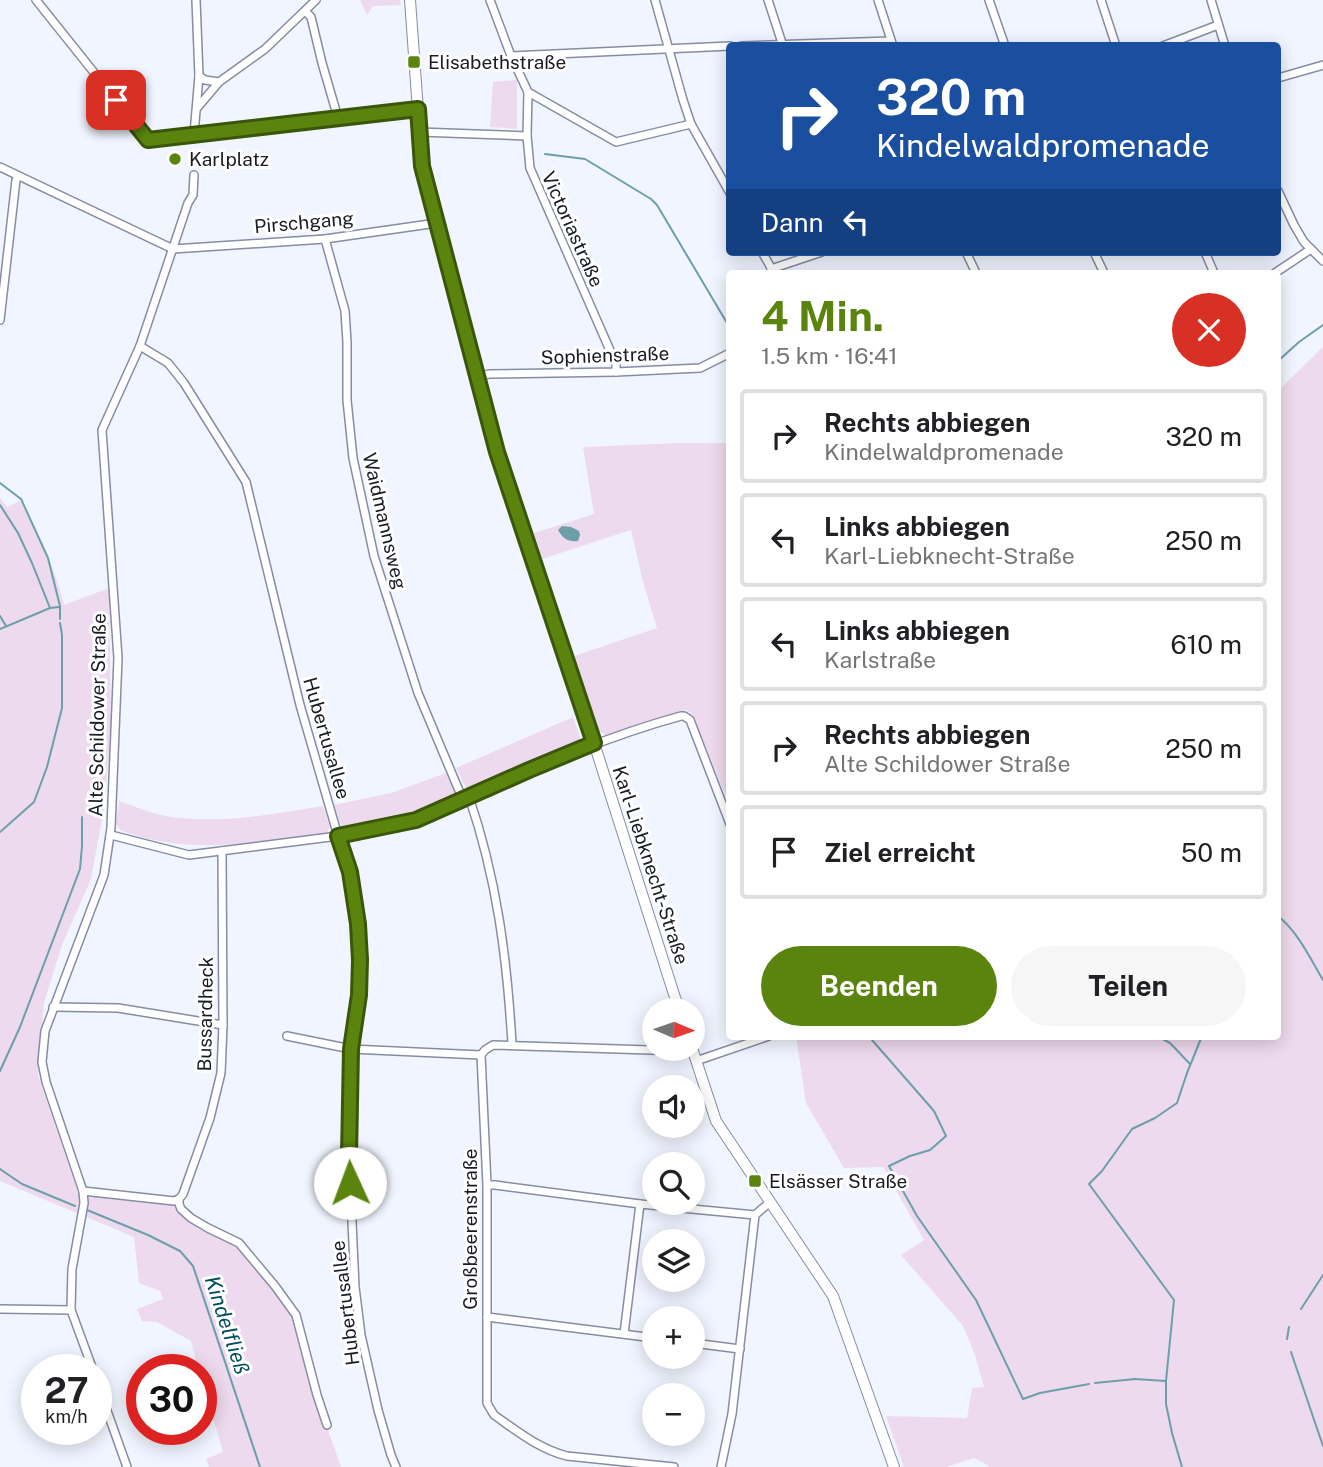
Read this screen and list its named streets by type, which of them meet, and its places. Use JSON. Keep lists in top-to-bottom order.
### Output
{
  "streets": {
    "street": [
      "Pirschgang",
      "Victoriastraße",
      "Sophienstraße",
      "Waidmannsweg",
      "Alte Schildower Straße",
      "Hubertusallee",
      "Karl-Liebknecht-Straße",
      "Bussardheck",
      "Großbeerenstraße"
    ]
  },
  "crossings": [
    ["Pirschgang", "Waidmannsweg"],
    ["Pirschgang", "Alte Schildower Straße"],
    ["Pirschgang", "Karl-Liebknecht-Straße"],
    ["Victoriastraße", "Sophienstraße"],
    ["Sophienstraße", "Karl-Liebknecht-Straße"],
    ["Alte Schildower Straße", "Hubertusallee"]
  ],
  "water": ["Kindelfließ"],
  "places": {
    "transit": ["Elisabethstraße", "Elsässer Straße"],
    "other": ["Karlplatz"]
  },
  "north": "right",
  "page": {
    "turn": ["320 m", "Kindelwaldpromenade"],
    "then": "Dann",
    "heading": ["4 Min.", "1.5 km · 16:41"],
    "list": [
      {
        "name": "Rechts abbiegen",
        "note": "Kindelwaldpromenade",
        "value": "320 m"
      },
      {
        "name": "Links abbiegen",
        "note": "Karl-Liebknecht-Straße",
        "value": "250 m"
      },
      {
        "name": "Links abbiegen",
        "note": "Karlstraße",
        "value": "610 m"
      },
      {
        "name": "Rechts abbiegen",
        "note": "Alte Schildower Straße",
        "value": "250 m"
      },
      {
        "name": "Ziel erreicht",
        "value": "50 m"
      }
    ],
    "buttons": ["Beenden", "Teilen"],
    "map_buttons": ["+", "−"],
    "speed": "27 km/h",
    "limit": "30"
  }
}
